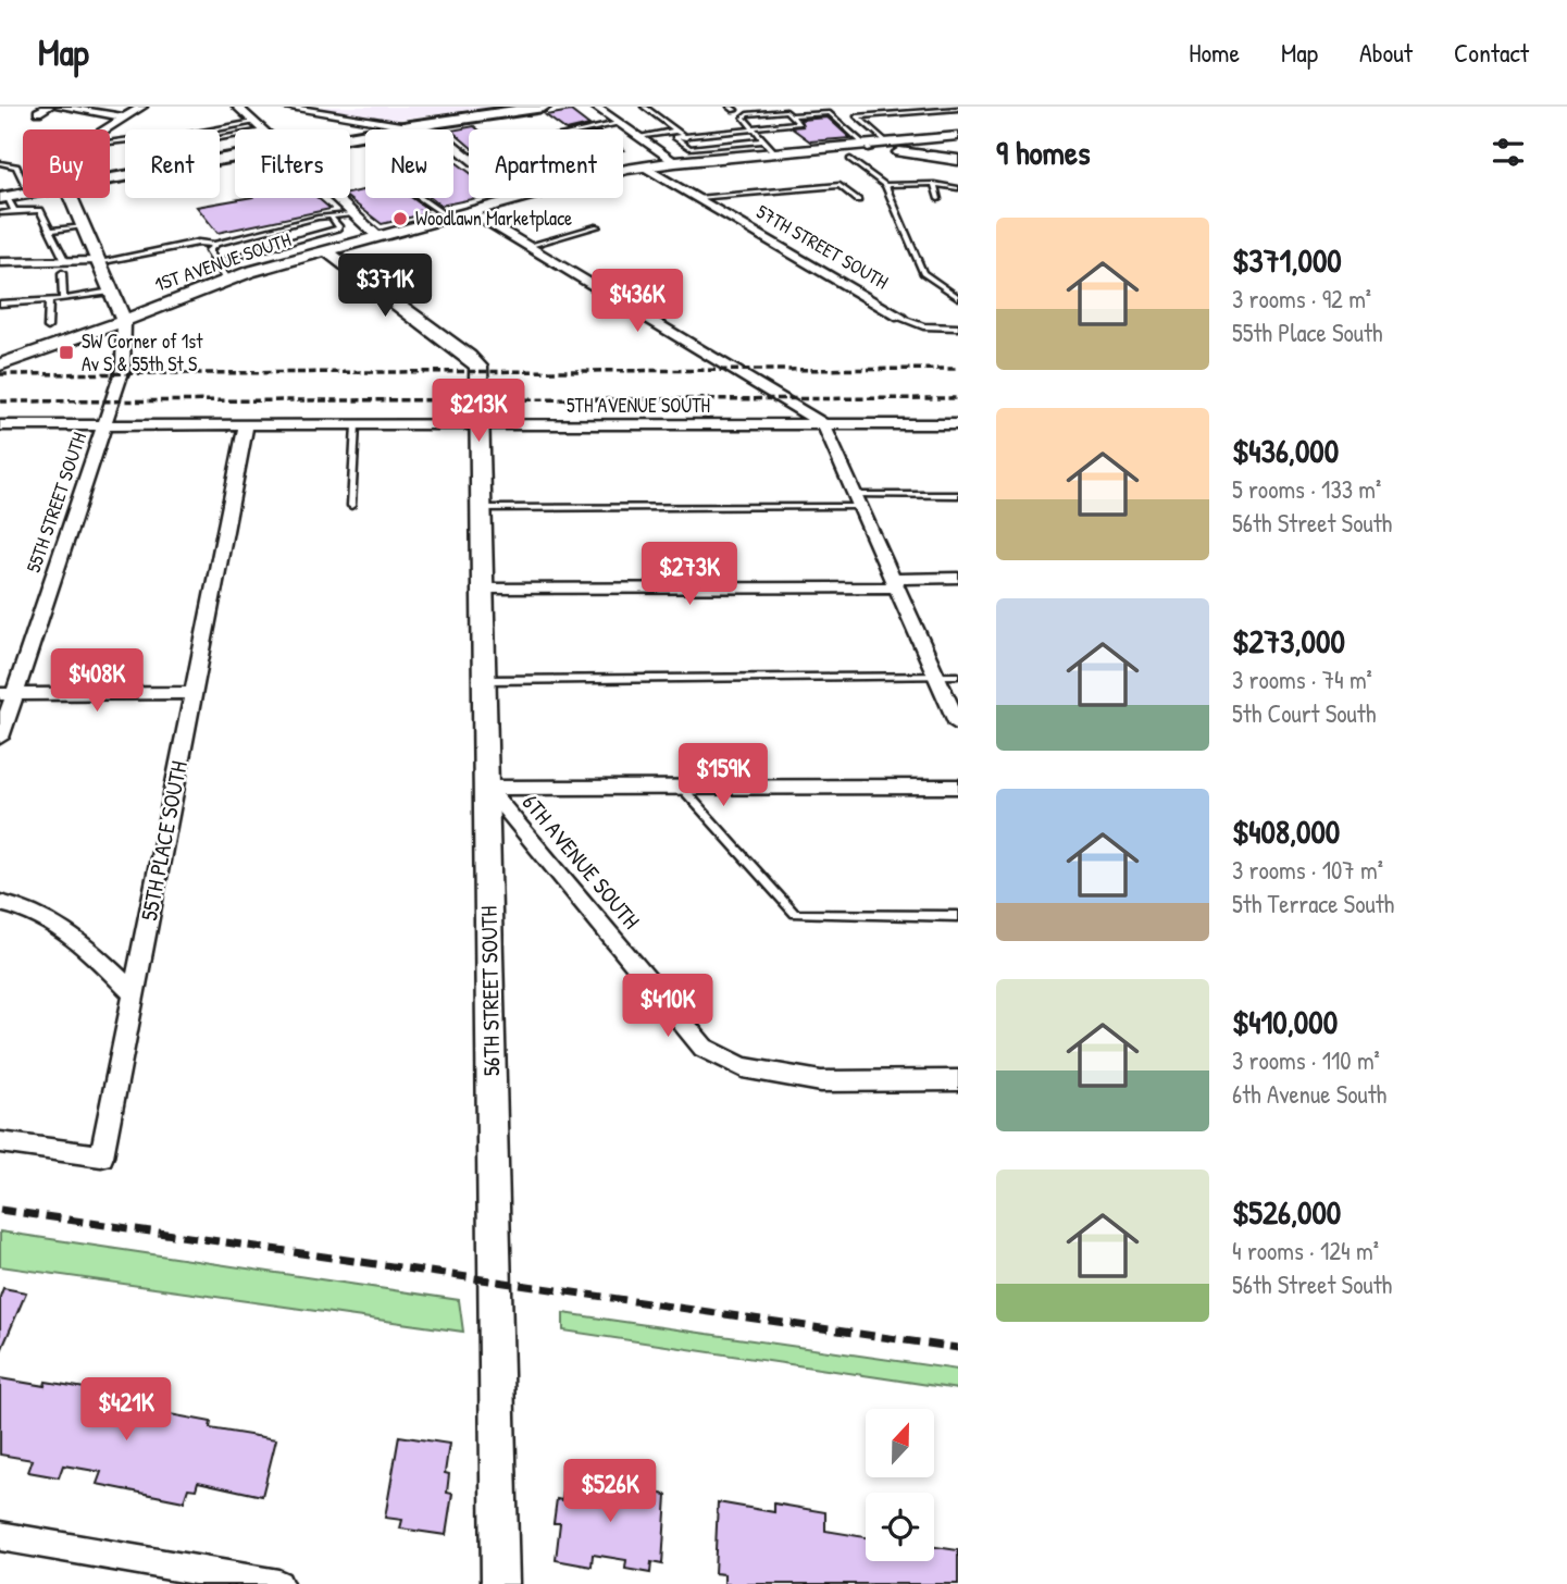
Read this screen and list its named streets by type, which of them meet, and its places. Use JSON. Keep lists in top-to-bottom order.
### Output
{
  "streets": {
    "street": [
      "57TH STREET SOUTH",
      "1ST AVENUE SOUTH",
      "5TH AVENUE SOUTH",
      "55TH STREET SOUTH",
      "55TH PLACE SOUTH",
      "6TH AVENUE SOUTH",
      "56TH STREET SOUTH"
    ]
  },
  "crossings": [
    ["57TH STREET SOUTH", "1ST AVENUE SOUTH"],
    ["1ST AVENUE SOUTH", "55TH STREET SOUTH"],
    ["5TH AVENUE SOUTH", "55TH STREET SOUTH"],
    ["5TH AVENUE SOUTH", "55TH PLACE SOUTH"],
    ["5TH AVENUE SOUTH", "56TH STREET SOUTH"],
    ["6TH AVENUE SOUTH", "56TH STREET SOUTH"]
  ],
  "places": {
    "other": ["Woodlawn Marketplace"],
    "transit": ["SW Corner of 1st Av S & 55th St S"]
  },
  "north": "top",
  "page": {
    "header": "Map",
    "nav": [
      "Home",
      "Map",
      "About",
      "Contact"
    ],
    "heading": "9 homes",
    "chip": [
      "Buy",
      "Rent",
      "Filters",
      "New",
      "Apartment"
    ],
    "list": [
      {
        "name": "$371,000",
        "note": "3 rooms · 92 m² · 55th Place South"
      },
      {
        "name": "$436,000",
        "note": "5 rooms · 133 m² · 56th Street South"
      },
      {
        "name": "$273,000",
        "note": "3 rooms · 74 m² · 5th Court South"
      },
      {
        "name": "$408,000",
        "note": "3 rooms · 107 m² · 5th Terrace South"
      },
      {
        "name": "$410,000",
        "note": "3 rooms · 110 m² · 6th Avenue South"
      },
      {
        "name": "$526,000",
        "note": "4 rooms · 124 m² · 56th Street South"
      }
    ],
    "price": [
      "$371K",
      "$436K",
      "$213K",
      "$273K",
      "$408K",
      "$159K",
      "$410K",
      "$421K",
      "$526K"
    ]
  }
}
